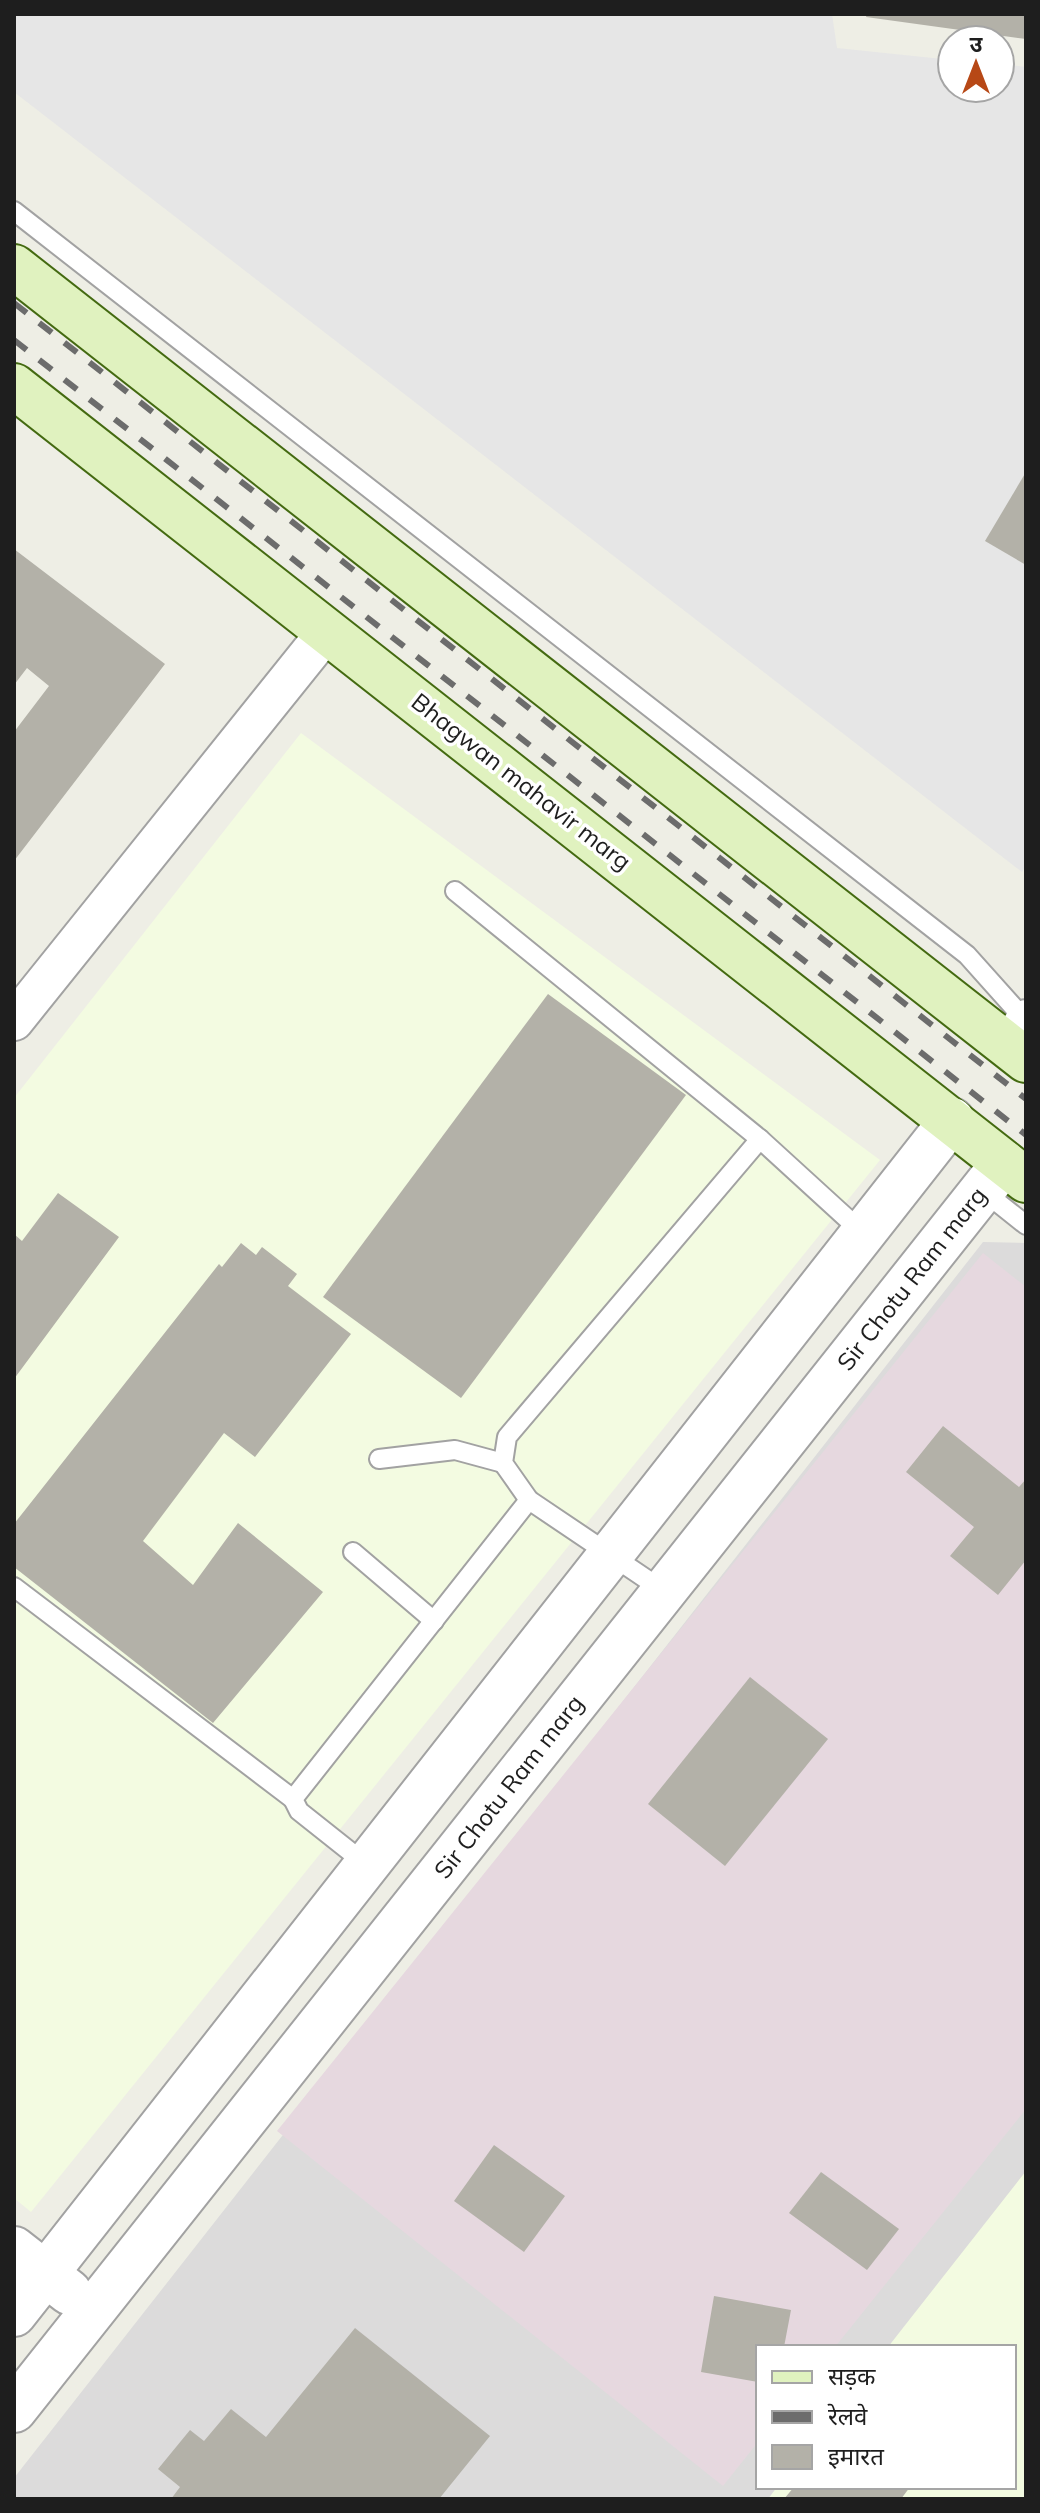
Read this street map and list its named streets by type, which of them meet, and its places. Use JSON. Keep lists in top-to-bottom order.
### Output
{
  "streets": {
    "main road": ["Bhagwan mahavir marg"],
    "street": ["Sir Chotu Ram marg"]
  },
  "crossings": [
    ["Bhagwan mahavir marg", "Sir Chotu Ram marg"]
  ],
  "legend": ["सड़क", "रेलवे", "इमारत"],
  "north": "top"
}
